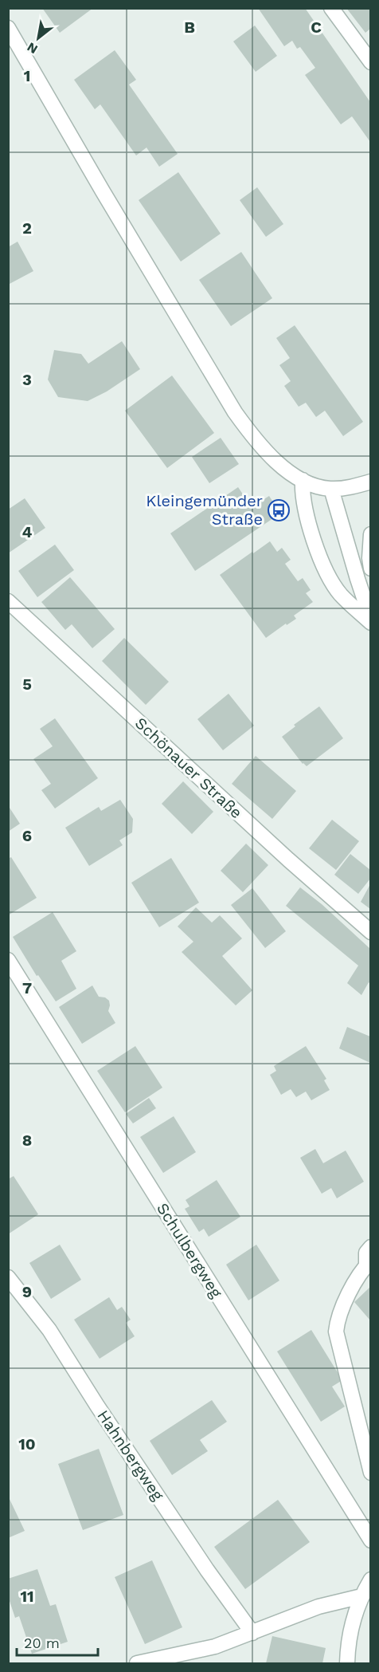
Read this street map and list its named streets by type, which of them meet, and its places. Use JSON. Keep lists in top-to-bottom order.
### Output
{
  "streets": {
    "street": ["Schönauer Straße", "Schulbergweg", "Hahnbergweg"]
  },
  "places": {
    "bus stop": ["Kleingemünder Straße"]
  },
  "scale_bar": "20 m",
  "north": "bottom left",
  "grid": {
    "columns": ["B", "C"],
    "rows": [
      "1",
      "2",
      "3",
      "4",
      "5",
      "6",
      "7",
      "8",
      "9",
      "10",
      "11"
    ]
  }
}
